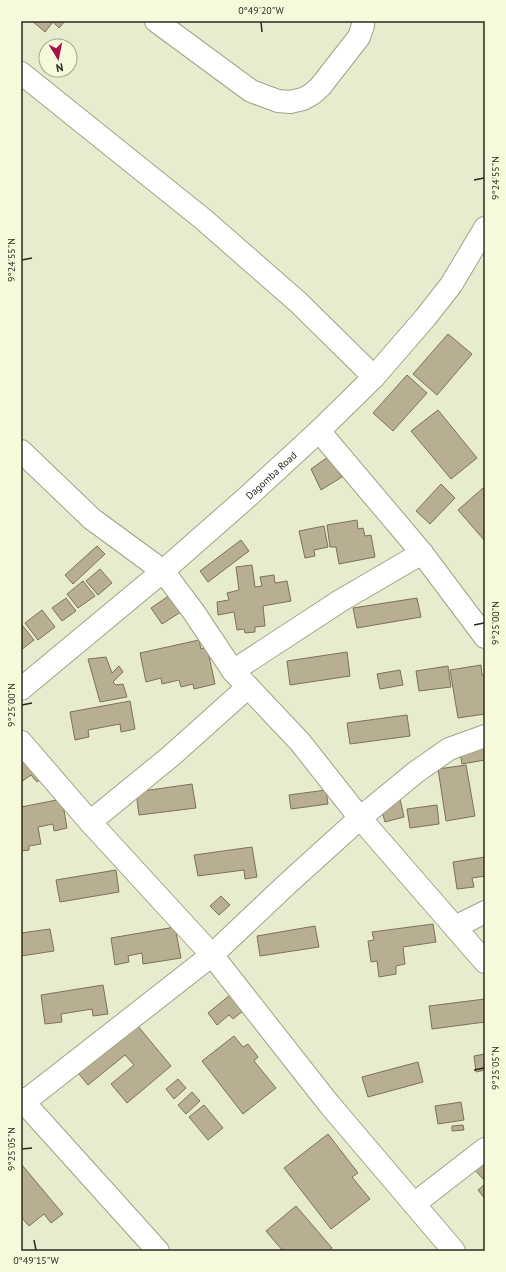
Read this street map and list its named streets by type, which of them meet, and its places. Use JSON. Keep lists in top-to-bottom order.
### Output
{
  "streets": {
    "street": ["Dagomba Road"]
  },
  "north": "bottom",
  "coordinates": [
    "0°49'20\"W",
    "9°24'55\"N",
    "9°25'00\"N",
    "9°25'05\"N",
    "0°49'15\"W"
  ]
}
